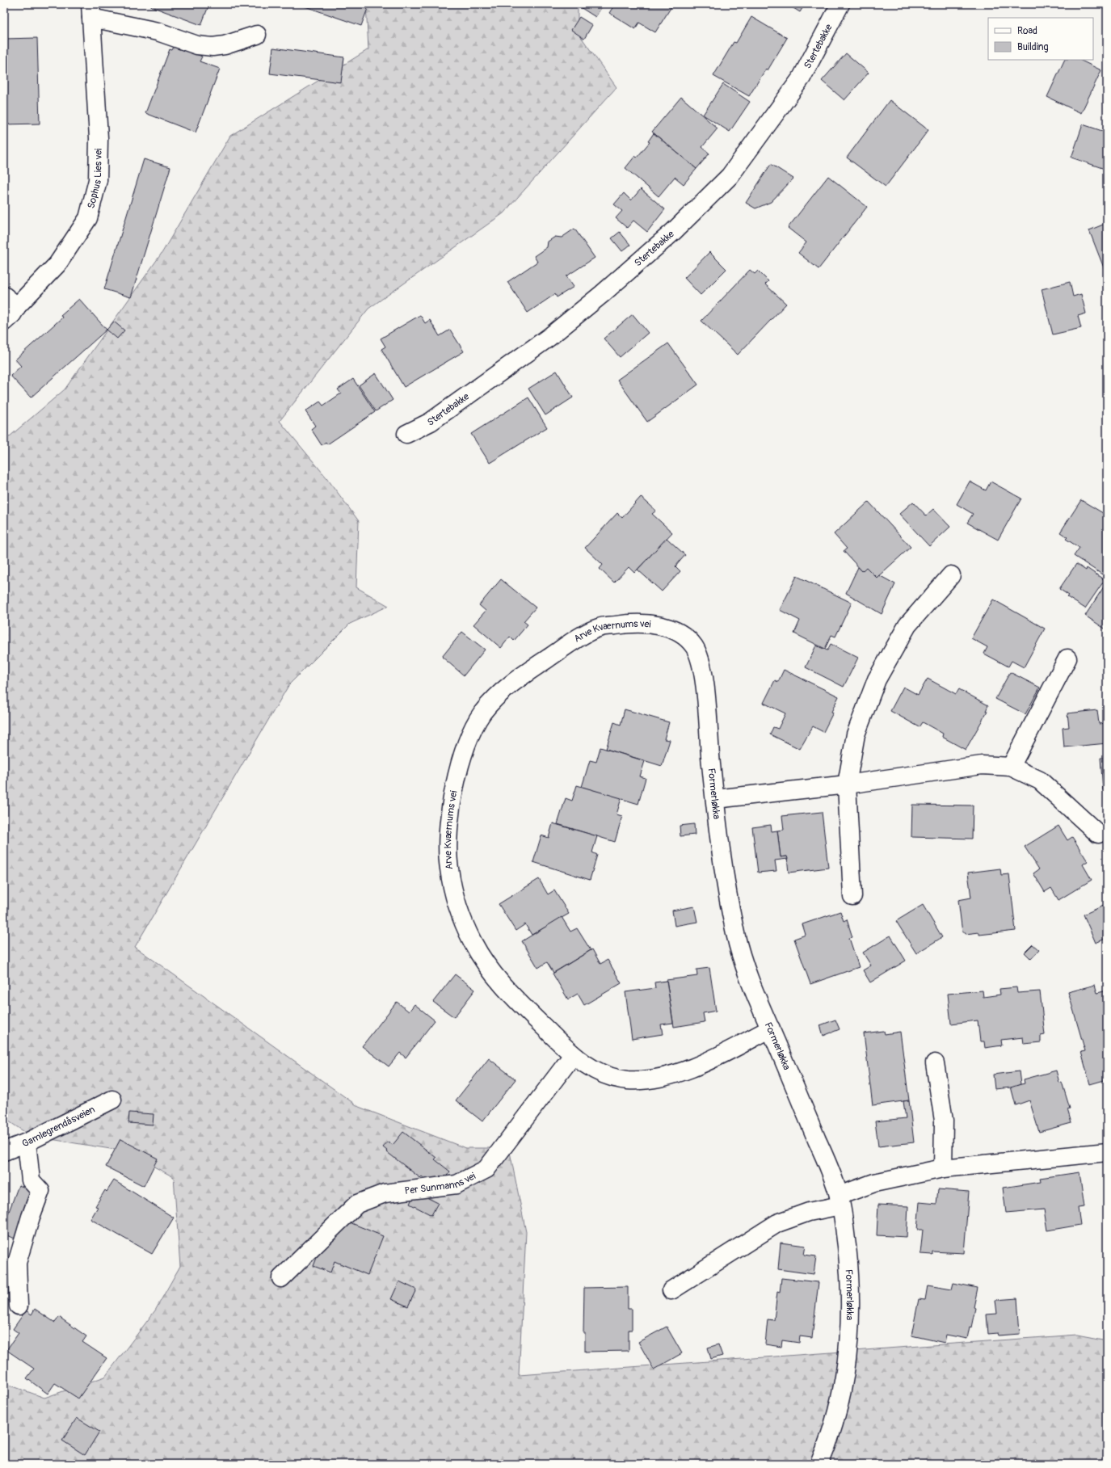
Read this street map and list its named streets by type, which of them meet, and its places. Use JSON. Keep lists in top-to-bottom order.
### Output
{
  "streets": {
    "street": [
      "Stertebakke",
      "Sophus Lies vei",
      "Arve Kværnums vei",
      "Formerløkka",
      "Gamlegrendåsveien",
      "Per Sunmanns vei"
    ]
  },
  "crossings": [
    ["Arve Kværnums vei", "Formerløkka"],
    ["Arve Kværnums vei", "Per Sunmanns vei"]
  ],
  "legend": ["Road", "Building"]
}
